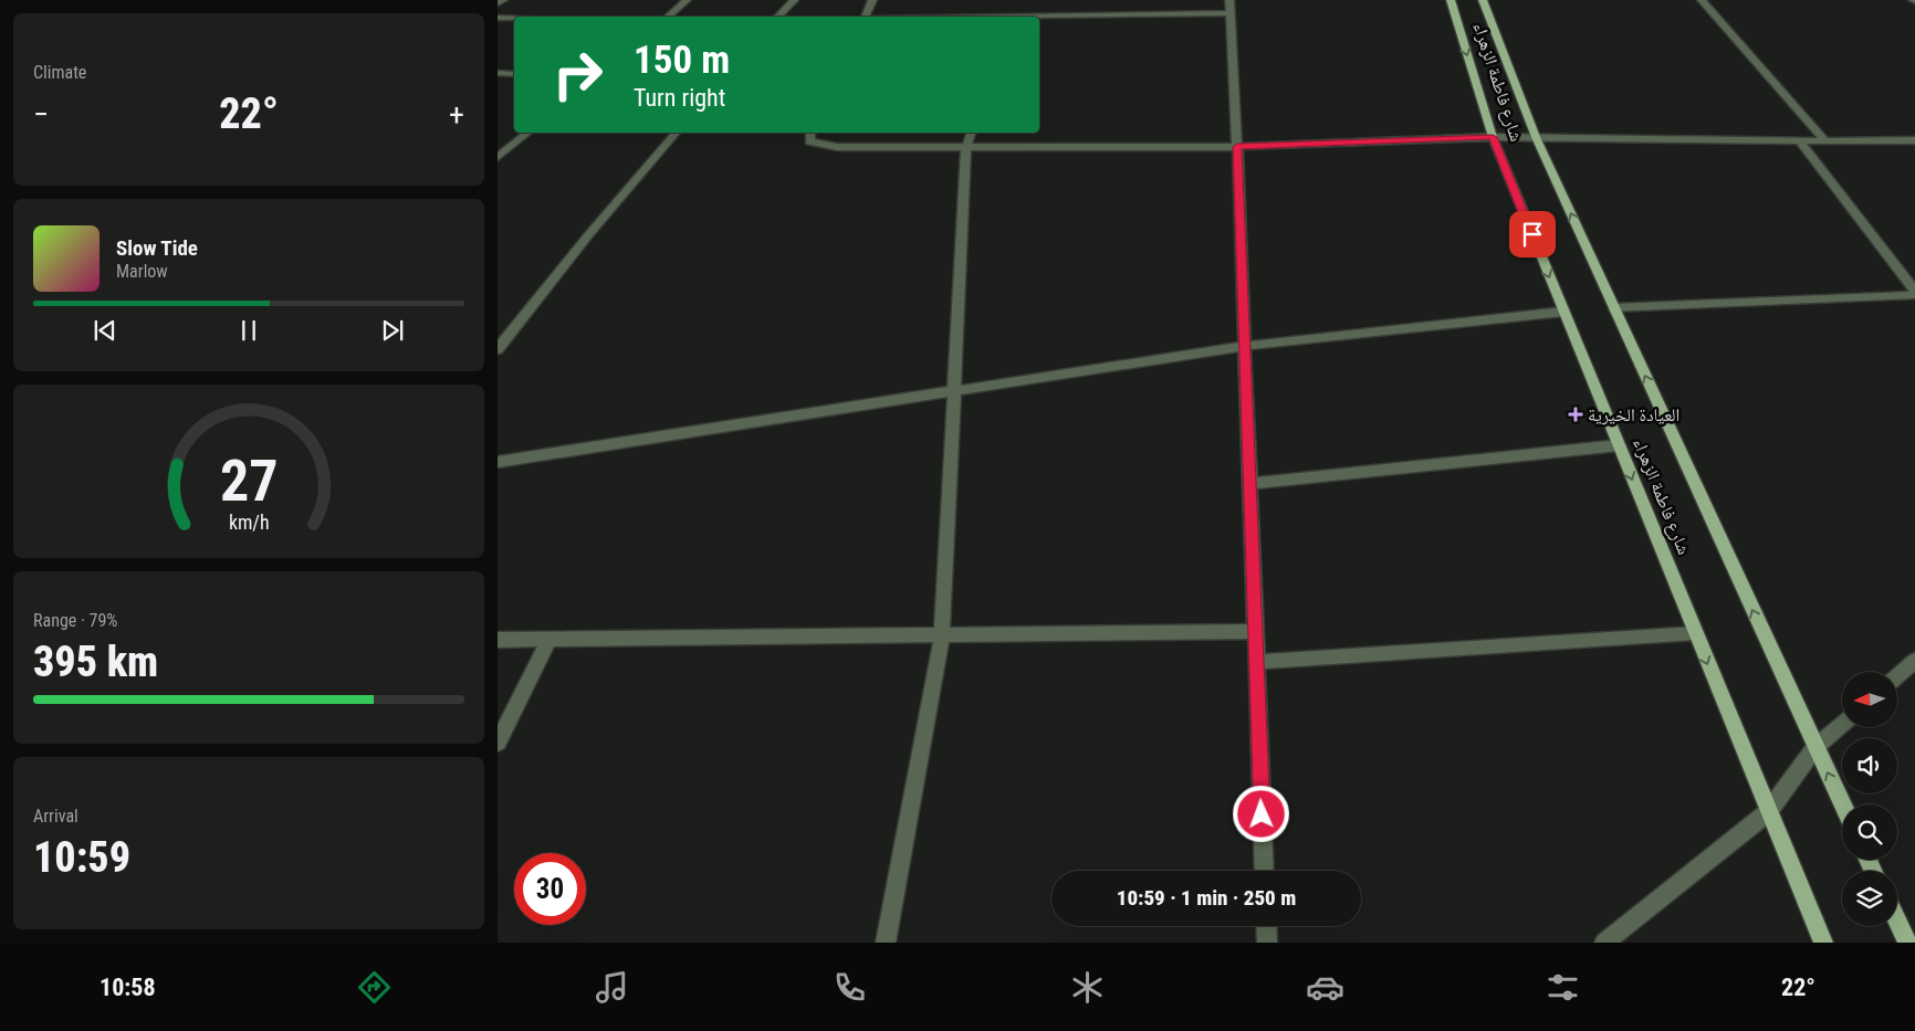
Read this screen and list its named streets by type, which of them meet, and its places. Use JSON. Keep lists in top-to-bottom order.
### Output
{
  "streets": {
    "main road": ["شارع فاطمة الزهراء"]
  },
  "places": {
    "health": ["العيادة الخيرية"]
  },
  "north": "left",
  "page": {
    "tile": [
      "Climate",
      ["Range · 79%", "395 km"],
      ["Arrival", "10:59"]
    ],
    "turn": ["150 m", "Turn right"],
    "heat": ["−", "22°", "+"],
    "song": ["Slow Tide", "Marlow"],
    "limit": "30",
    "trip": "10:59 · 1 min · 250 m",
    "tabs": ["10:58", "22°"],
    "gauge": ["27", "km/h"]
  }
}
